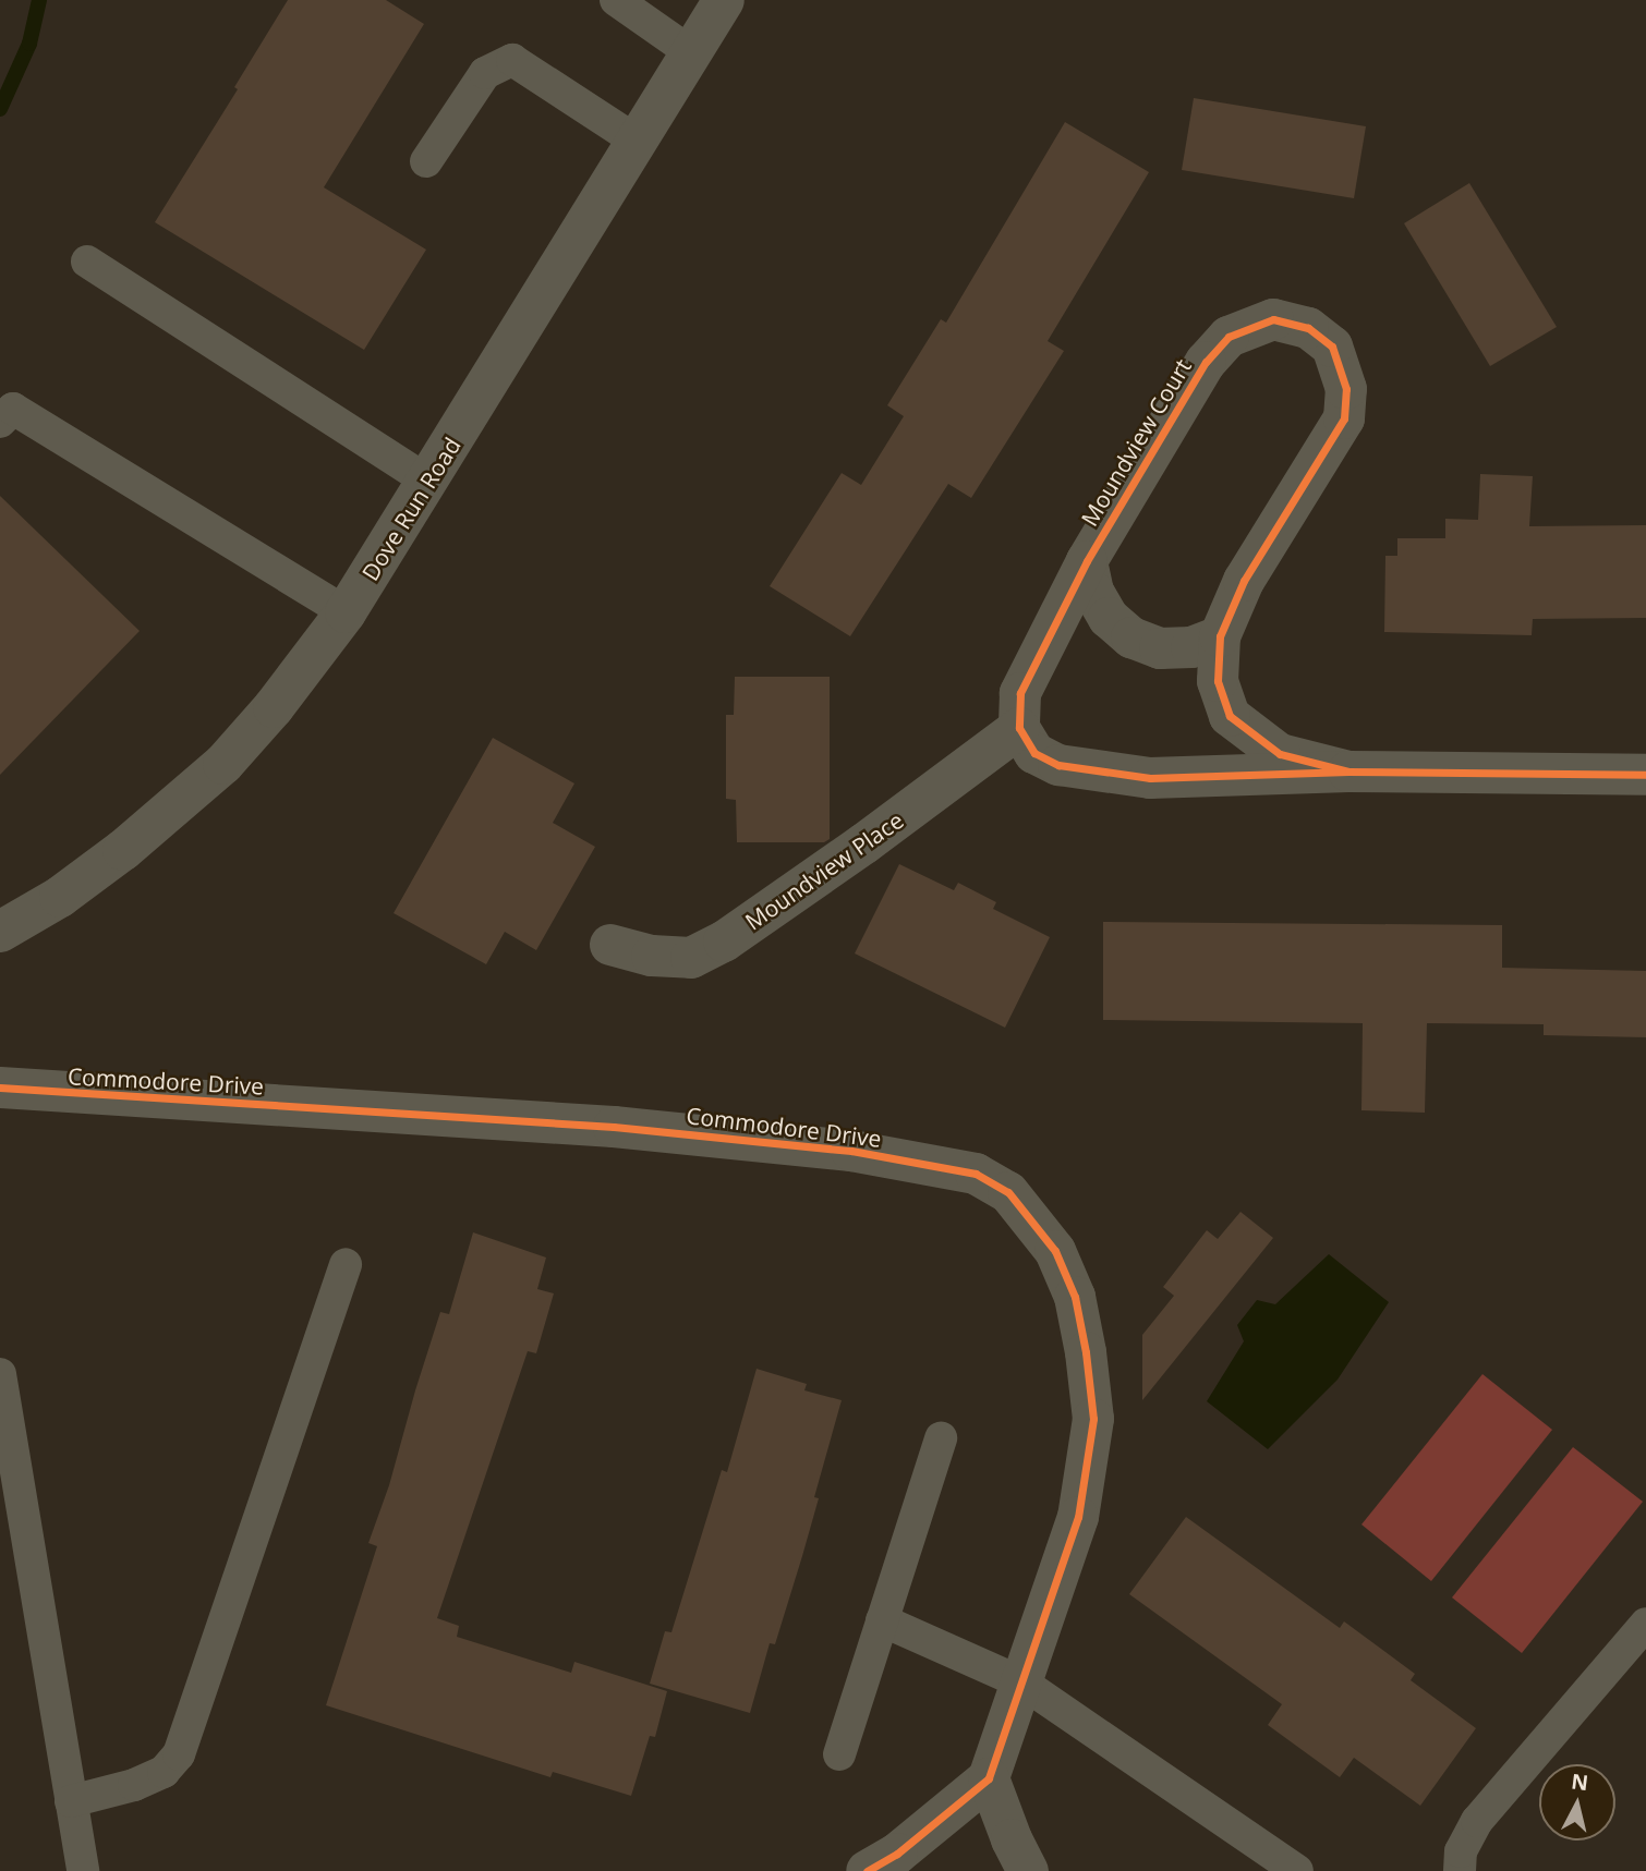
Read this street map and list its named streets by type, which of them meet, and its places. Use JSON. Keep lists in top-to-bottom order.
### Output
{
  "streets": {
    "street": [
      "Moundview Court",
      "Dove Run Road",
      "Moundview Place",
      "Commodore Drive"
    ]
  },
  "crossings": [
    ["Moundview Court", "Moundview Place"]
  ],
  "north": "top"
}
